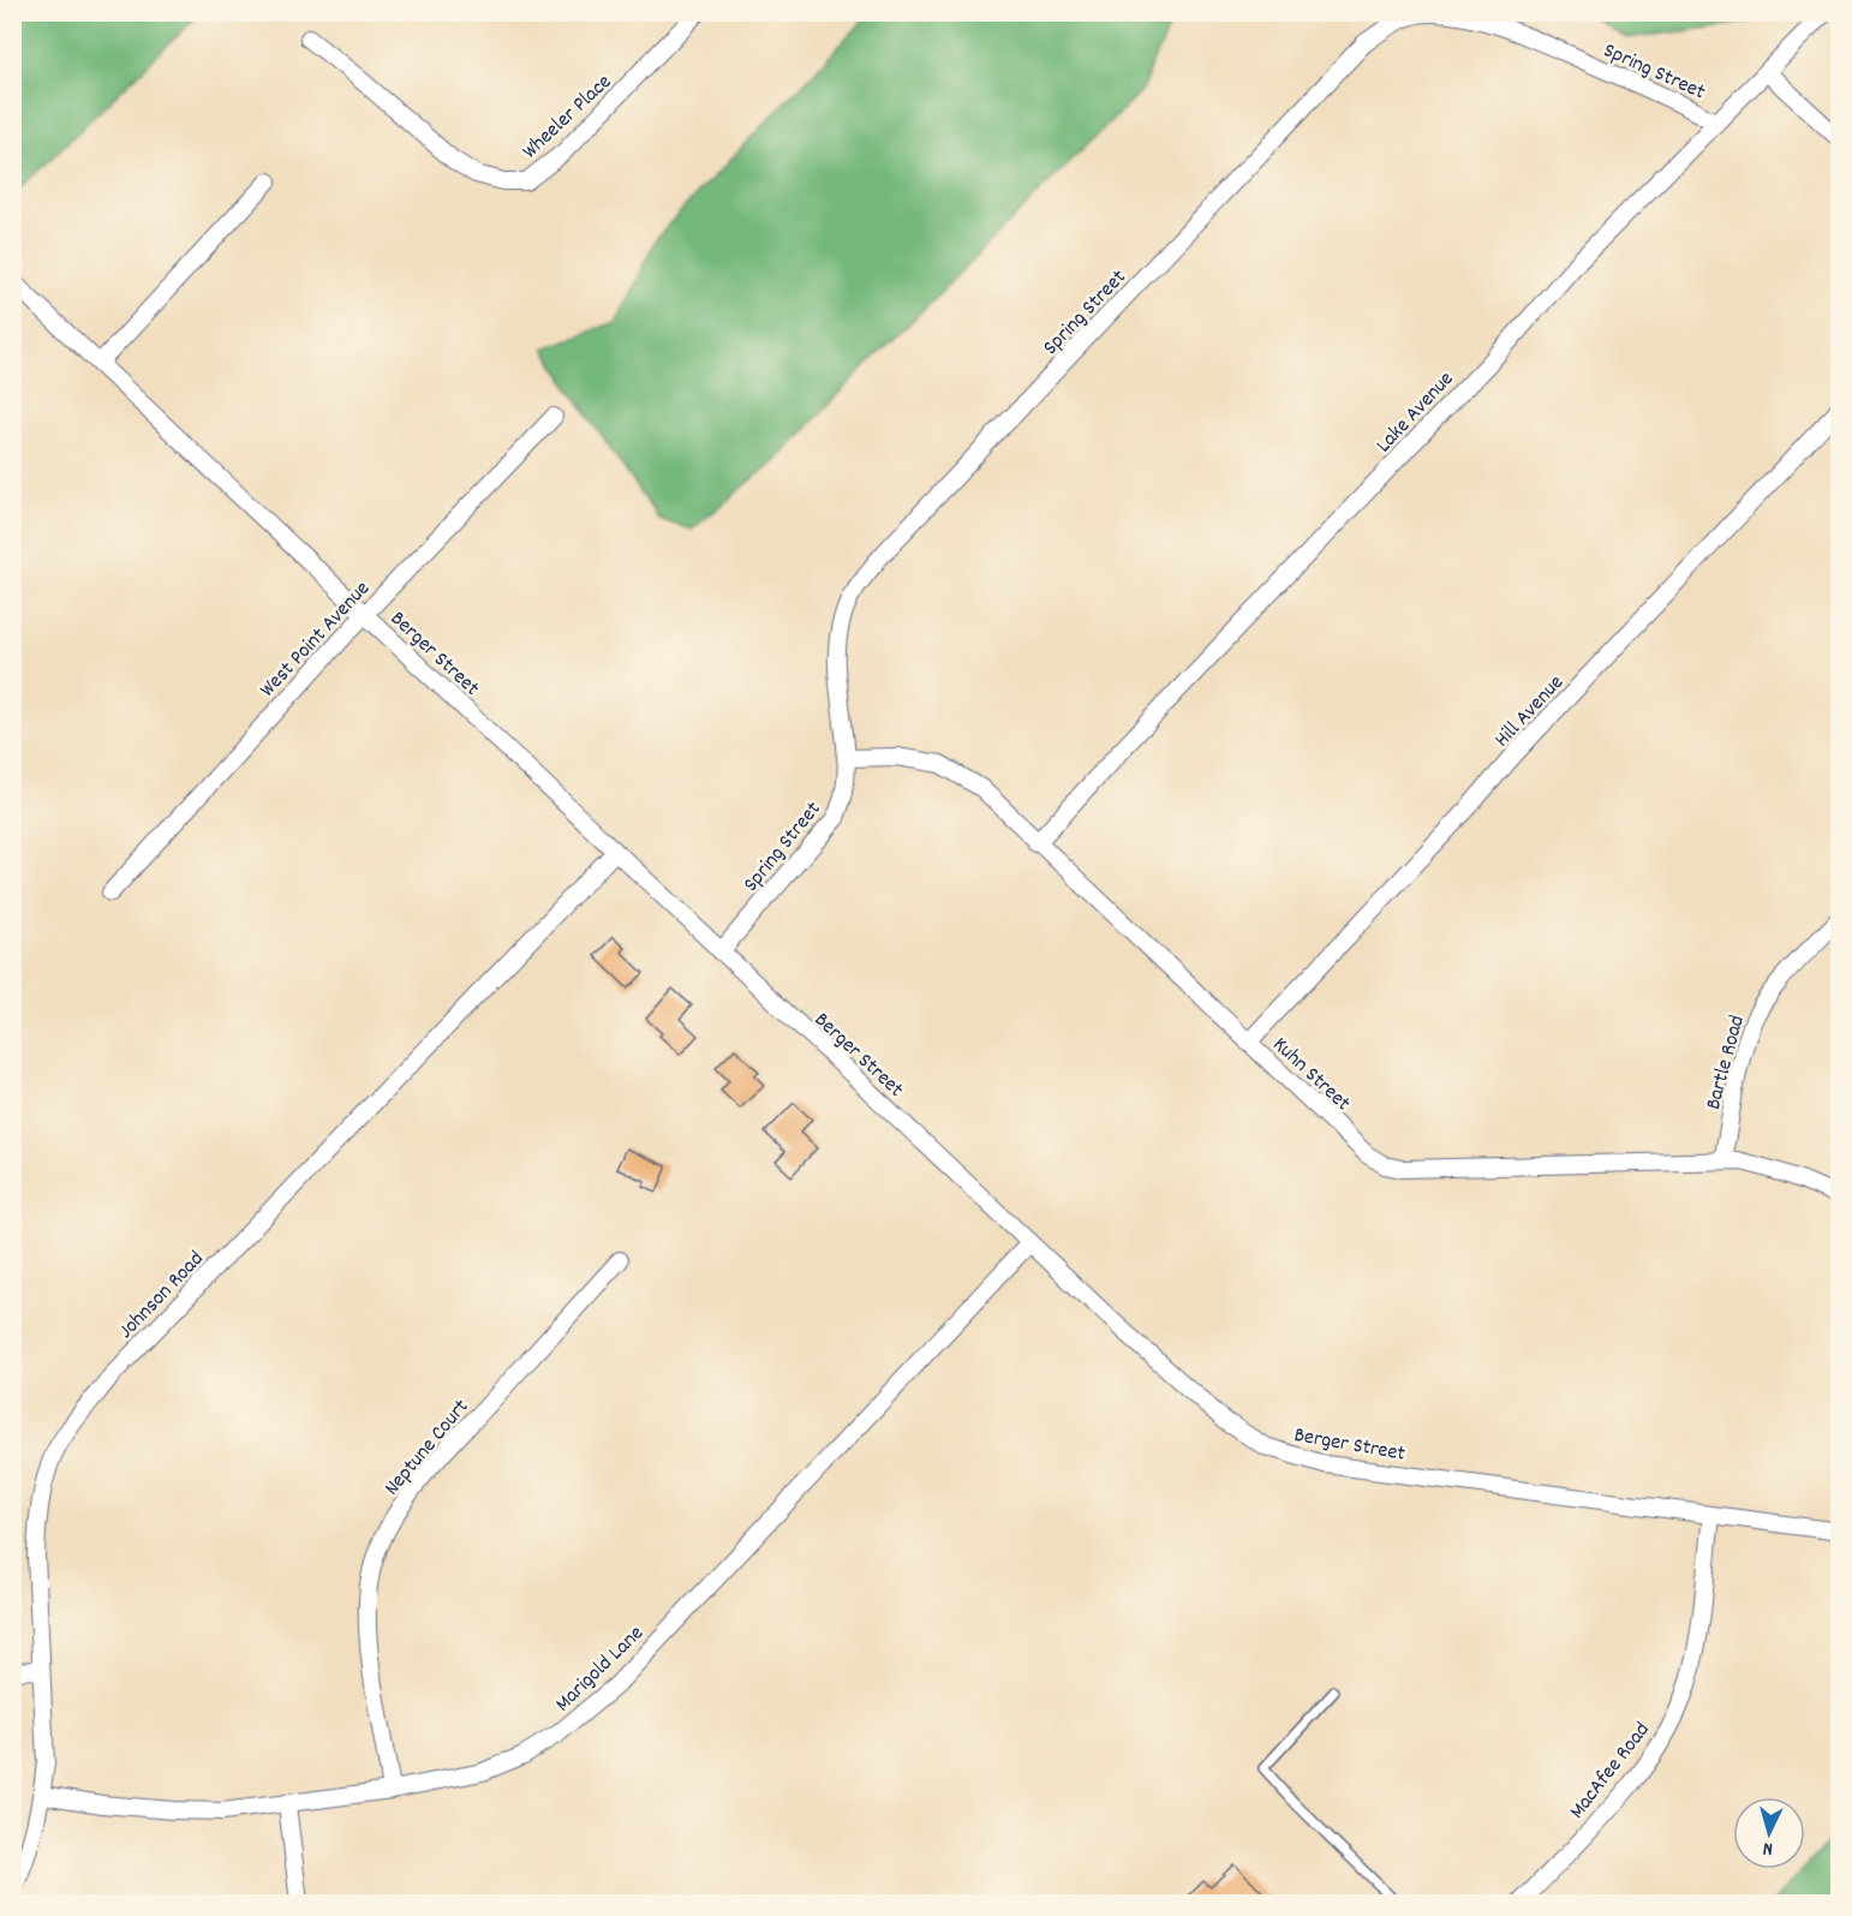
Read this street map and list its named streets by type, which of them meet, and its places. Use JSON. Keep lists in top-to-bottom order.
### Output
{
  "streets": {
    "street": [
      "Spring Street",
      "Wheeler Place",
      "Lake Avenue",
      "West Point Avenue",
      "Berger Street",
      "Hill Avenue",
      "Bartle Road",
      "Kuhn Street",
      "Johnson Road",
      "Neptune Court",
      "Marigold Lane",
      "MacAfee Road"
    ]
  },
  "crossings": [
    ["Spring Street", "Lake Avenue"],
    ["Spring Street", "Berger Street"],
    ["Spring Street", "Kuhn Street"],
    ["Lake Avenue", "Kuhn Street"],
    ["West Point Avenue", "Berger Street"],
    ["Berger Street", "Johnson Road"],
    ["Berger Street", "Marigold Lane"],
    ["Berger Street", "MacAfee Road"],
    ["Hill Avenue", "Kuhn Street"],
    ["Bartle Road", "Kuhn Street"],
    ["Johnson Road", "Marigold Lane"],
    ["Neptune Court", "Marigold Lane"]
  ],
  "north": "bottom"
}
